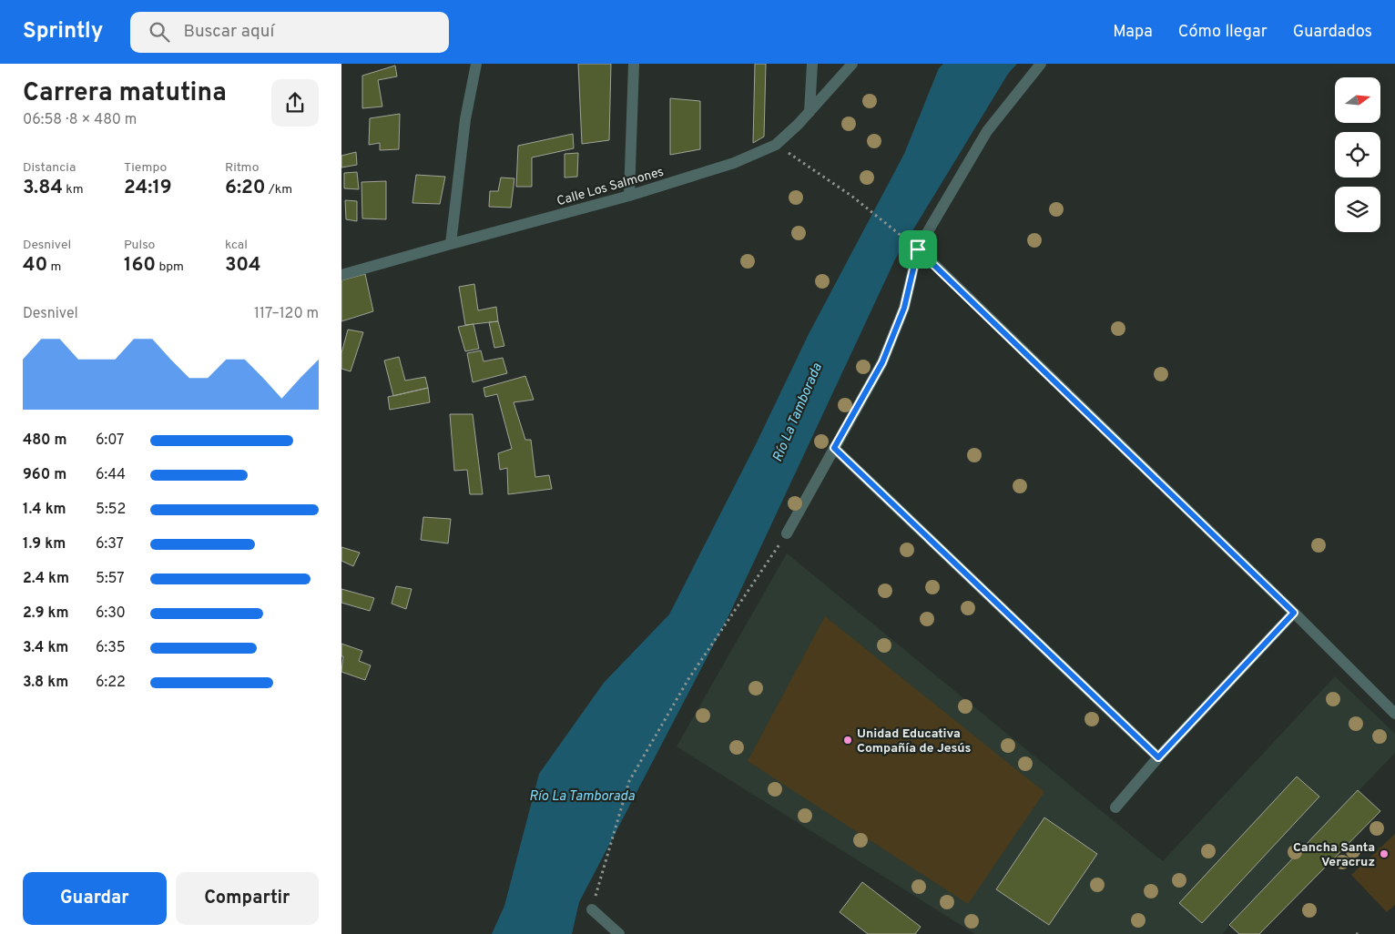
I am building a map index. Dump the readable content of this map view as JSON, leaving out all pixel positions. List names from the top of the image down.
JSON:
{
  "streets": {
    "street": ["Calle Los Salmones"]
  },
  "water": ["Río La Tamborada"],
  "places": ["Unidad Educativa Compañía de Jesús", "Cancha Santa Veracruz"],
  "north": "right",
  "page": {
    "header": "Sprintly",
    "search": "Buscar aquí",
    "nav": ["Mapa", "Cómo llegar", "Guardados"],
    "heading": ["Carrera matutina", "06:58 · 8 × 480 m"],
    "stats": [
      ["Distancia", "3.84 km"],
      ["Tiempo", "24:19"],
      ["Ritmo", "6:20 /km"],
      ["Desnivel", "40 m"],
      ["Pulso", "160 bpm"],
      ["kcal", "304"]
    ],
    "chart": ["Desnivel", "117–120 m"],
    "list": [
      {
        "name": "480 m",
        "note": "6:07"
      },
      {
        "name": "960 m",
        "note": "6:44"
      },
      {
        "name": "1.4 km",
        "note": "5:52"
      },
      {
        "name": "1.9 km",
        "note": "6:37"
      },
      {
        "name": "2.4 km",
        "note": "5:57"
      },
      {
        "name": "2.9 km",
        "note": "6:30"
      },
      {
        "name": "3.4 km",
        "note": "6:35"
      },
      {
        "name": "3.8 km",
        "note": "6:22"
      }
    ],
    "buttons": ["Guardar", "Compartir"]
  }
}
